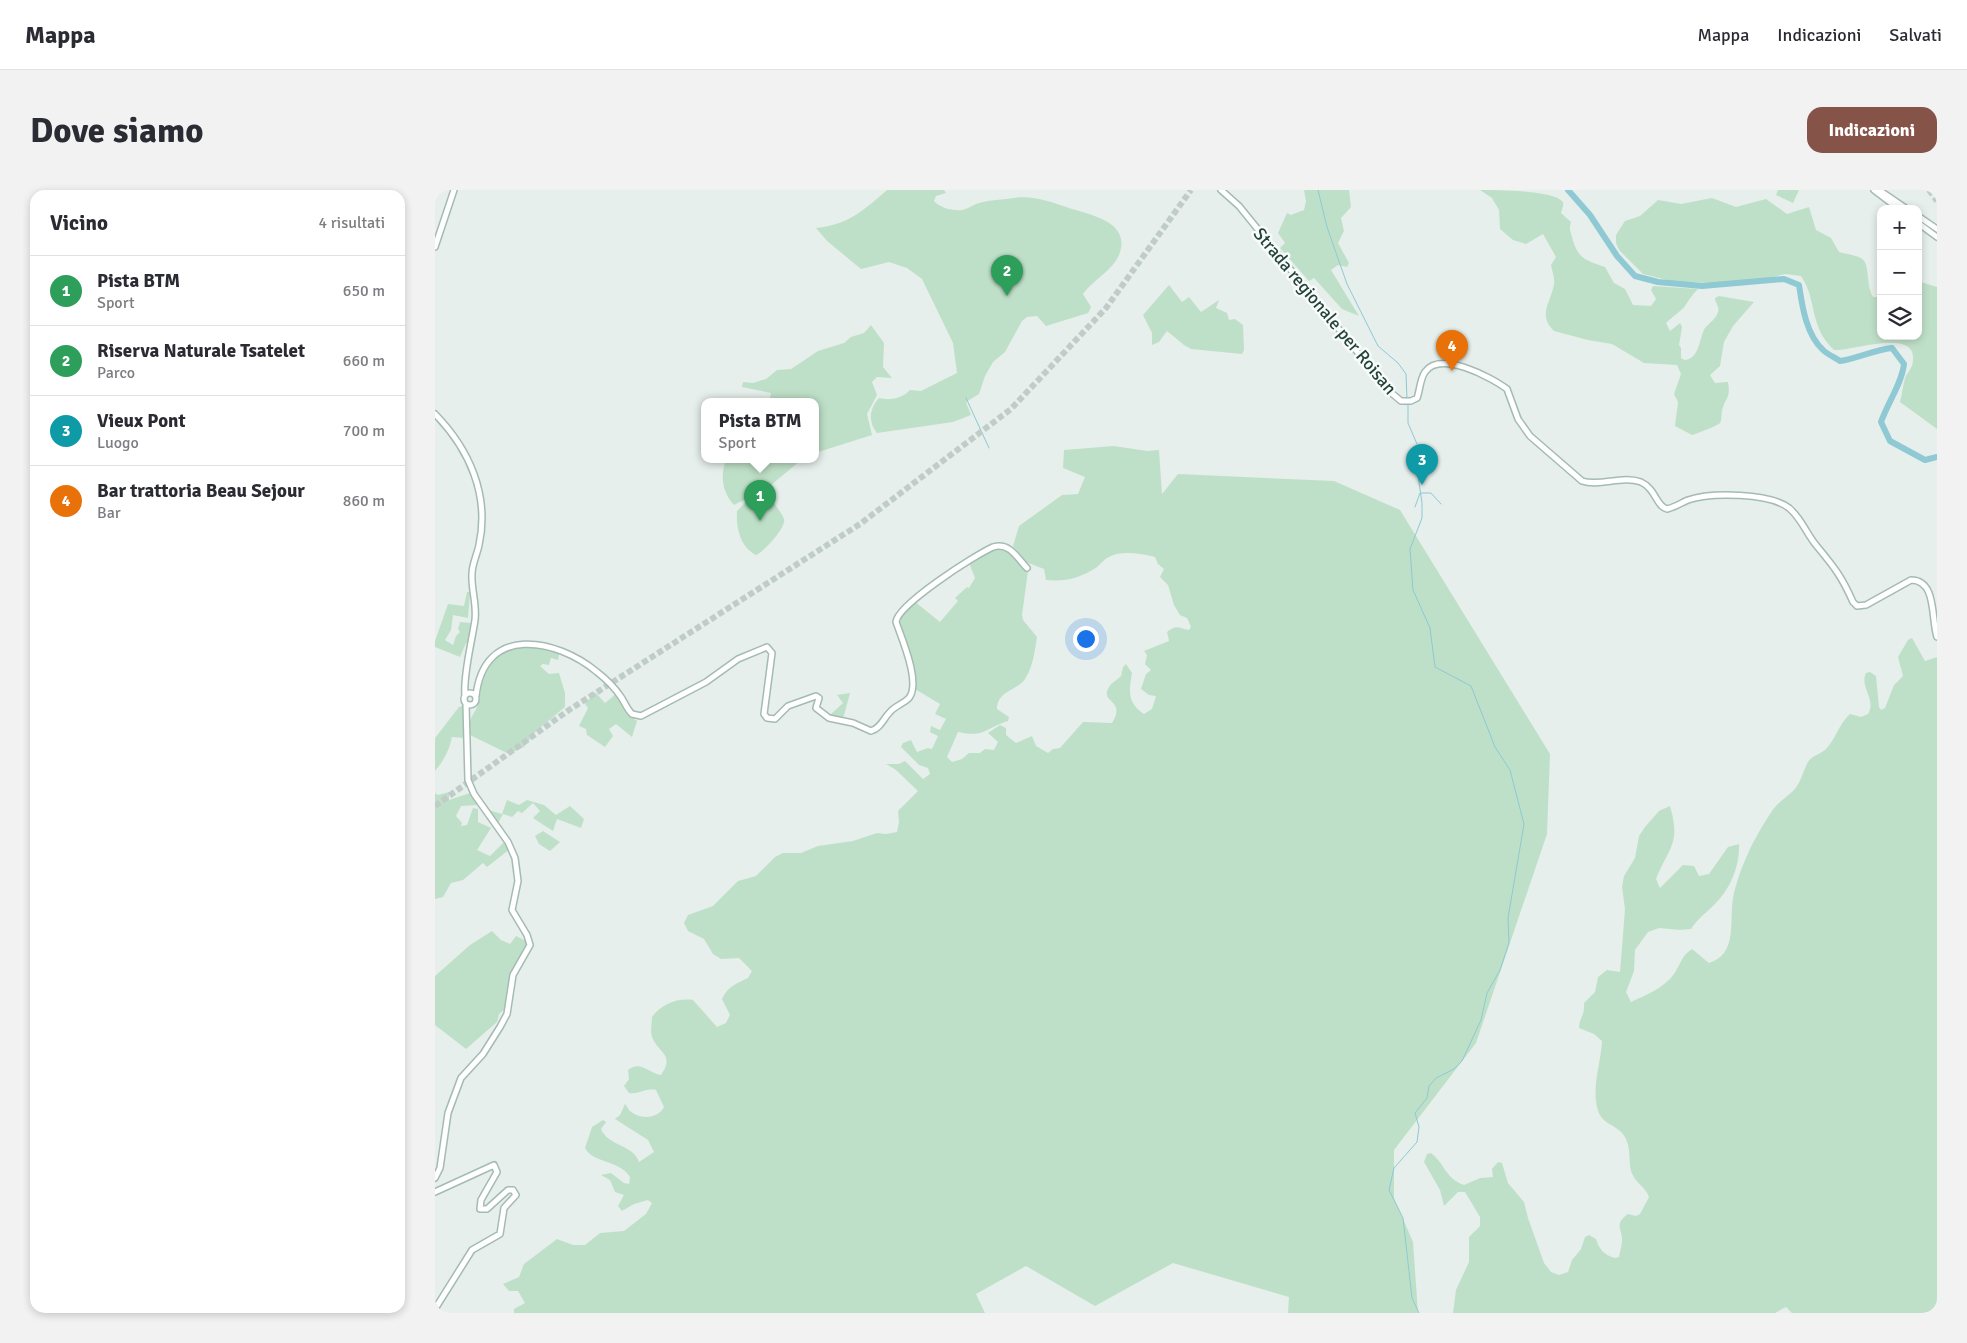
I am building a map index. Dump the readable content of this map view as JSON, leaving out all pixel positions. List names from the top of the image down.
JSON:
{
  "streets": {
    "street": ["Strada regionale per Roisan"]
  },
  "page": {
    "header": "Mappa",
    "nav": ["Mappa", "Indicazioni", "Salvati"],
    "buttons": "Indicazioni",
    "title": "Dove siamo",
    "heading": ["Vicino", "4 risultati"],
    "map_buttons": ["+", "−"],
    "list": [
      {
        "mark": "1",
        "name": "Pista BTM",
        "note": "Sport",
        "value": "650 m"
      },
      {
        "mark": "2",
        "name": "Riserva Naturale Tsatelet",
        "note": "Parco",
        "value": "660 m"
      },
      {
        "mark": "3",
        "name": "Vieux Pont",
        "note": "Luogo",
        "value": "700 m"
      },
      {
        "mark": "4",
        "name": "Bar trattoria Beau Sejour",
        "note": "Bar",
        "value": "860 m"
      }
    ],
    "pins": [
      "2",
      "4",
      "3",
      "1"
    ],
    "popup": ["Pista BTM", "Sport"]
  }
}
